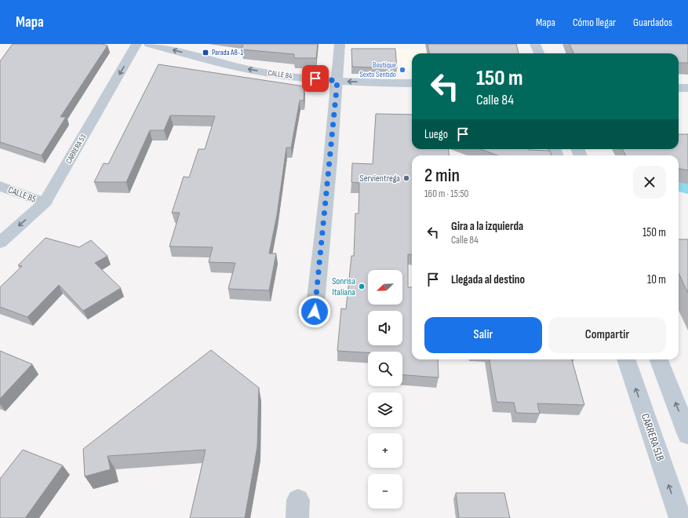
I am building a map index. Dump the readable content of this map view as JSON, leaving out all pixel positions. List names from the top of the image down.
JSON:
{
  "streets": {
    "main road": ["CALLE 84", "CARRERA 53", "CARRERA 51B"],
    "street": ["CALLE 85"]
  },
  "crossings": [
    ["CARRERA 53", "CALLE 85"]
  ],
  "one_way": ["CALLE 84", "CARRERA 53"],
  "places": {
    "transit": ["Parada A8-1"],
    "other": ["Boutique Sexto Sentido", "Servientrega", "Sonrisa Italiana"]
  },
  "north": "bottom left",
  "page": {
    "header": "Mapa",
    "nav": ["Mapa", "Cómo llegar", "Guardados"],
    "turn": ["150 m", "Calle 84"],
    "then": "Luego",
    "heading": ["2 min", "160 m · 15:50"],
    "list": [
      {
        "name": "Gira a la izquierda",
        "note": "Calle 84",
        "value": "150 m"
      },
      {
        "name": "Llegada al destino",
        "value": "10 m"
      }
    ],
    "map_buttons": ["+", "−"],
    "buttons": ["Salir", "Compartir"]
  }
}
